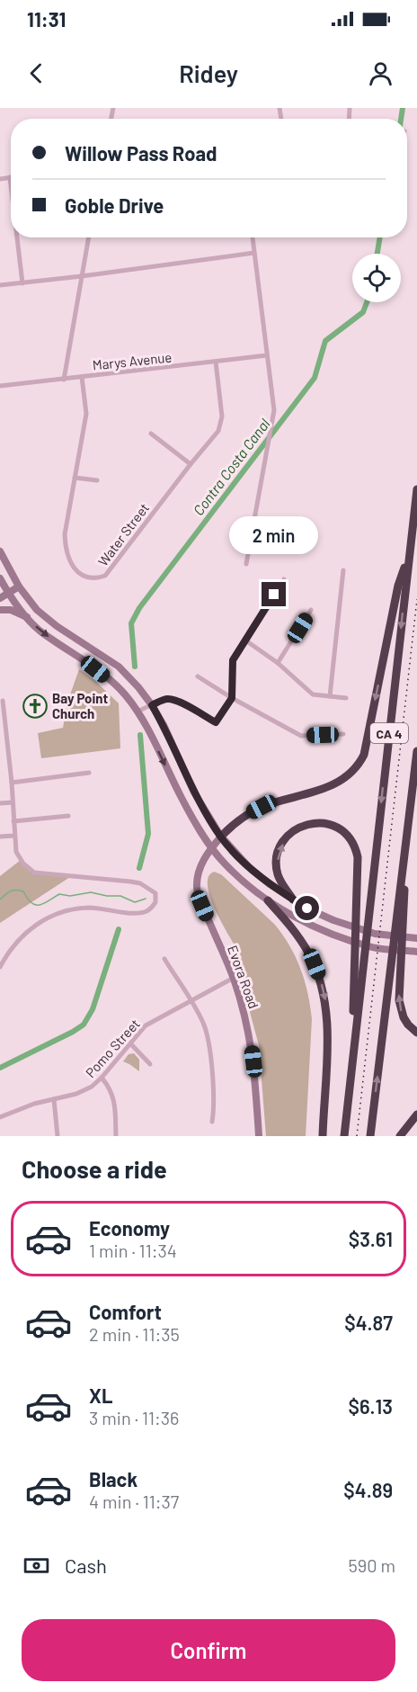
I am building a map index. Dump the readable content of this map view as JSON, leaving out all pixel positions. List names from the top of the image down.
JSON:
{
  "streets": {
    "highway": ["CA 4"],
    "main road": ["Evora Road"],
    "street": ["Marys Avenue", "Water Street", "Pomo Street"]
  },
  "crossings": [
    ["Marys Avenue", "Water Street"],
    ["Evora Road", "Pomo Street"]
  ],
  "water": ["Contra Costa Canal"],
  "places": {
    "church": ["Bay Point Church"]
  },
  "page": {
    "status": "11:31",
    "header": "Ridey",
    "banner": ["Willow Pass Road", "Goble Drive"],
    "bubble": "2 min",
    "heading": "Choose a ride",
    "list": [
      {
        "name": "Economy",
        "note": "1 min · 11:34",
        "value": "$3.61"
      },
      {
        "name": "Comfort",
        "note": "2 min · 11:35",
        "value": "$4.87"
      },
      {
        "name": "XL",
        "note": "3 min · 11:36",
        "value": "$6.13"
      },
      {
        "name": "Black",
        "note": "4 min · 11:37",
        "value": "$4.89"
      }
    ],
    "pay": ["Cash", "590 m"],
    "buttons": "Confirm"
  }
}
